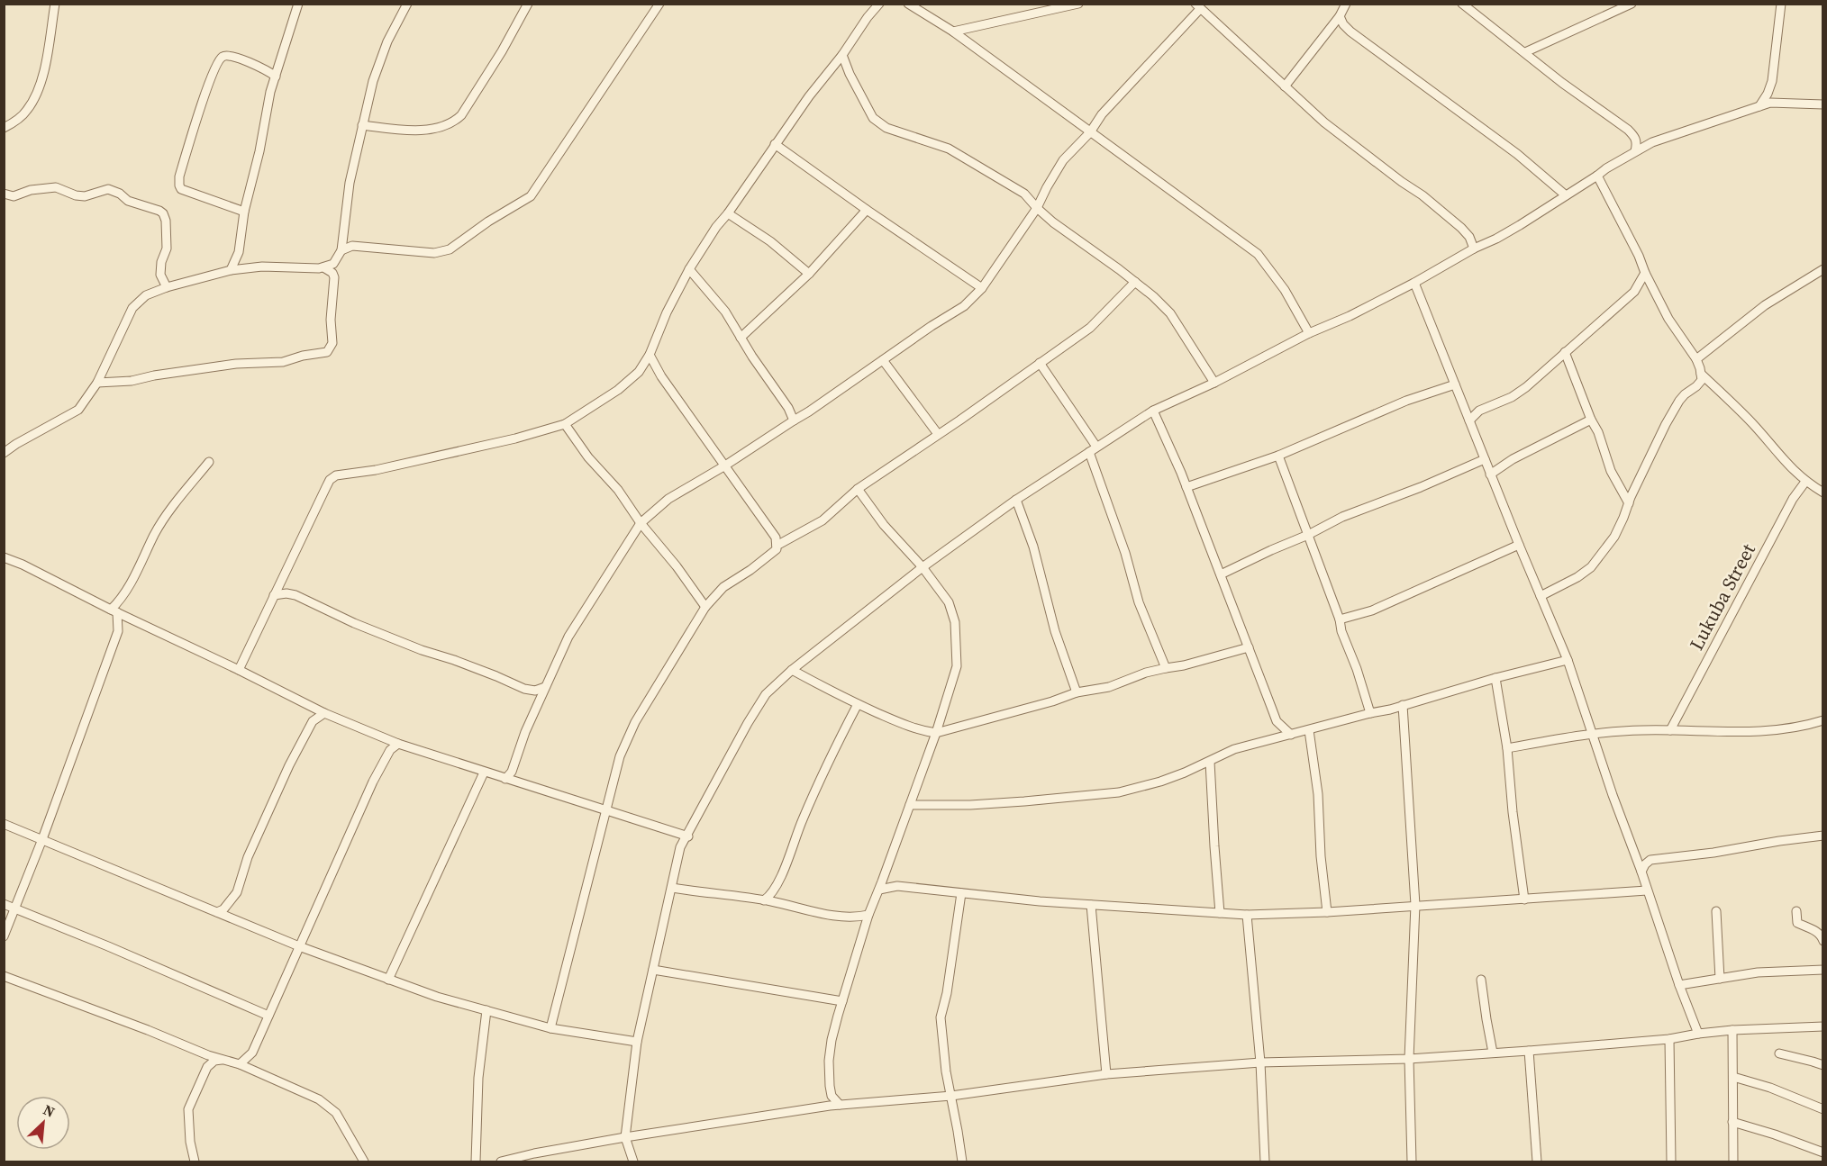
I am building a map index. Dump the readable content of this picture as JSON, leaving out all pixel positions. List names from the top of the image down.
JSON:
{
  "streets": {
    "street": ["Lukuba Street"]
  },
  "north": "top right"
}
